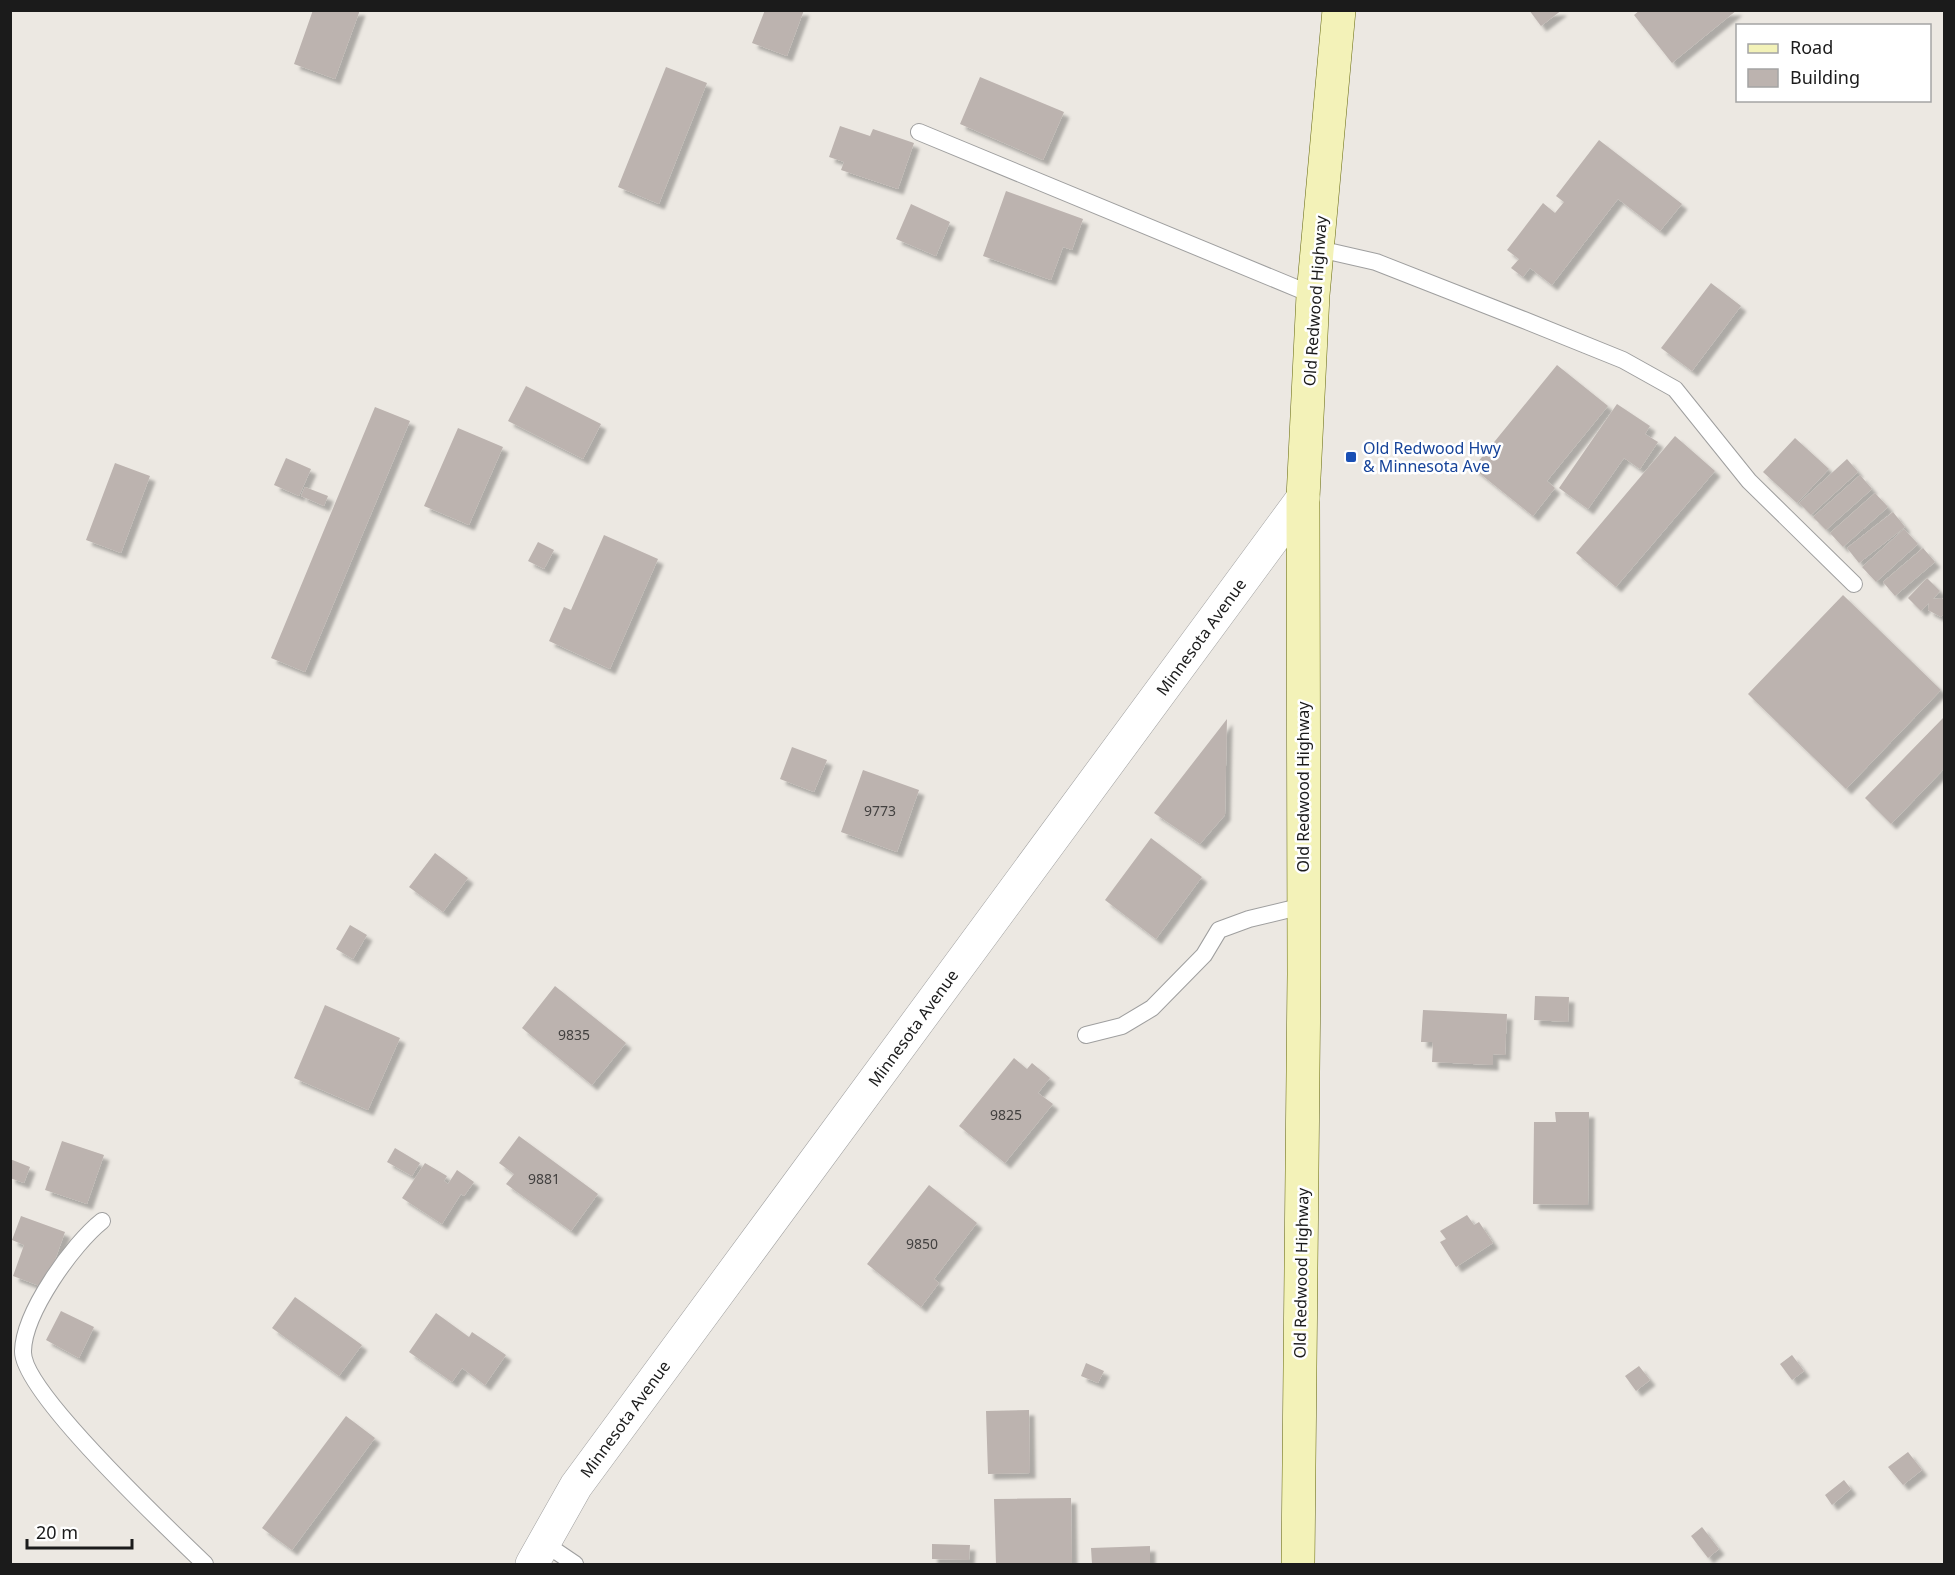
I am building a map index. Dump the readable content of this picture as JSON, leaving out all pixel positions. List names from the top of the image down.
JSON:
{
  "streets": {
    "main road": ["Old Redwood Highway"],
    "street": ["Minnesota Avenue"]
  },
  "crossings": [
    ["Old Redwood Highway", "Minnesota Avenue"]
  ],
  "places": {
    "transit": ["Old Redwood Hwy & Minnesota Ave"]
  },
  "house_numbers": [
    "9773",
    "9835",
    "9825",
    "9881",
    "9850"
  ],
  "legend": ["Road", "Building"],
  "scale_bar": "20 m"
}
